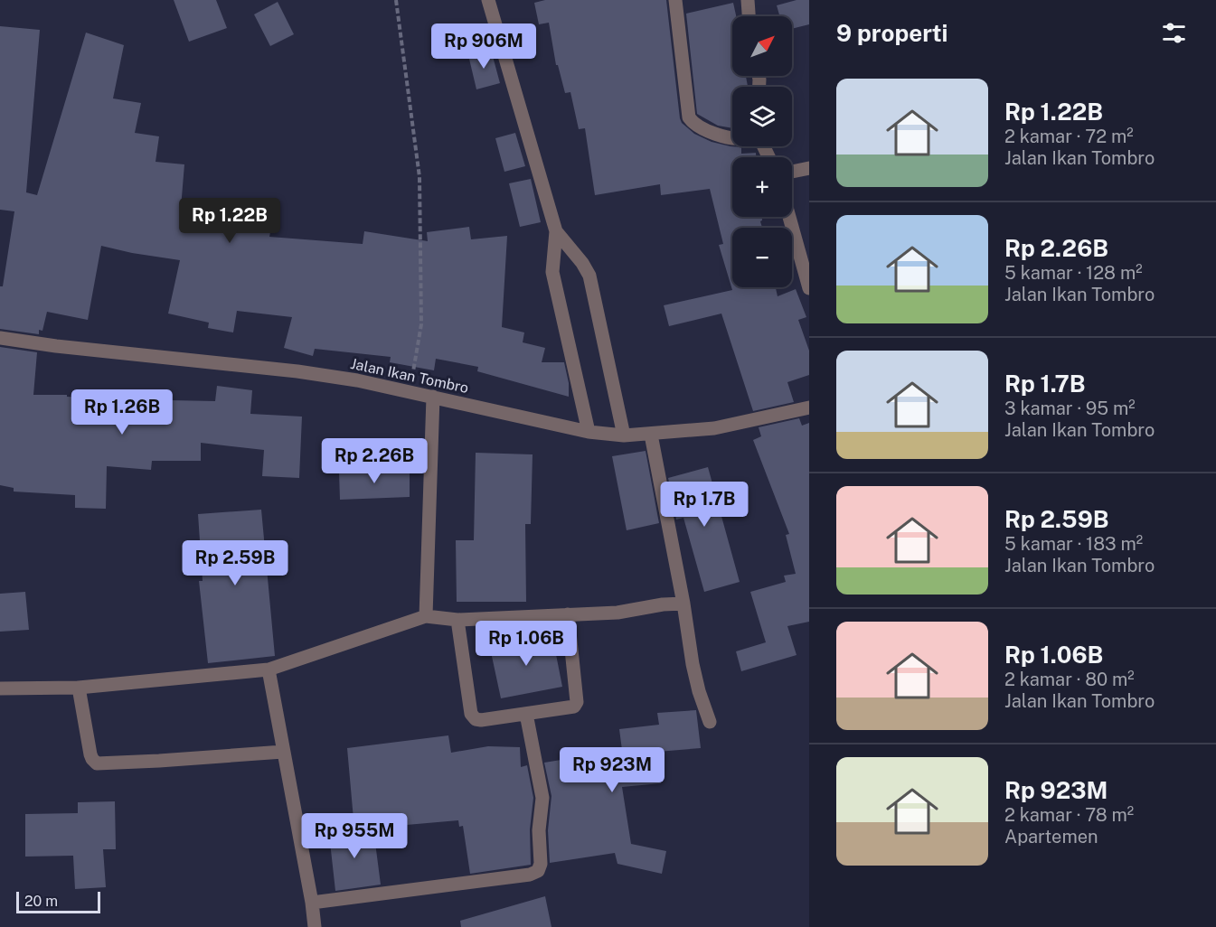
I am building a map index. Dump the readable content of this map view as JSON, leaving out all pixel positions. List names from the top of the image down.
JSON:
{
  "streets": {
    "street": ["Jalan Ikan Tombro"]
  },
  "scale_bar": "20 m",
  "north": "top right",
  "page": {
    "heading": "9 properti",
    "map_buttons": ["+", "−"],
    "price": [
      "Rp 906M",
      "Rp 1.22B",
      "Rp 1.26B",
      "Rp 2.26B",
      "Rp 1.7B",
      "Rp 2.59B",
      "Rp 1.06B",
      "Rp 923M",
      "Rp 955M"
    ],
    "list": [
      {
        "name": "Rp 1.22B",
        "note": "2 kamar · 72 m² · Jalan Ikan Tombro"
      },
      {
        "name": "Rp 2.26B",
        "note": "5 kamar · 128 m² · Jalan Ikan Tombro"
      },
      {
        "name": "Rp 1.7B",
        "note": "3 kamar · 95 m² · Jalan Ikan Tombro"
      },
      {
        "name": "Rp 2.59B",
        "note": "5 kamar · 183 m² · Jalan Ikan Tombro"
      },
      {
        "name": "Rp 1.06B",
        "note": "2 kamar · 80 m² · Jalan Ikan Tombro"
      },
      {
        "name": "Rp 923M",
        "note": "2 kamar · 78 m² · Apartemen"
      }
    ],
    "scale": "20 m"
  }
}
